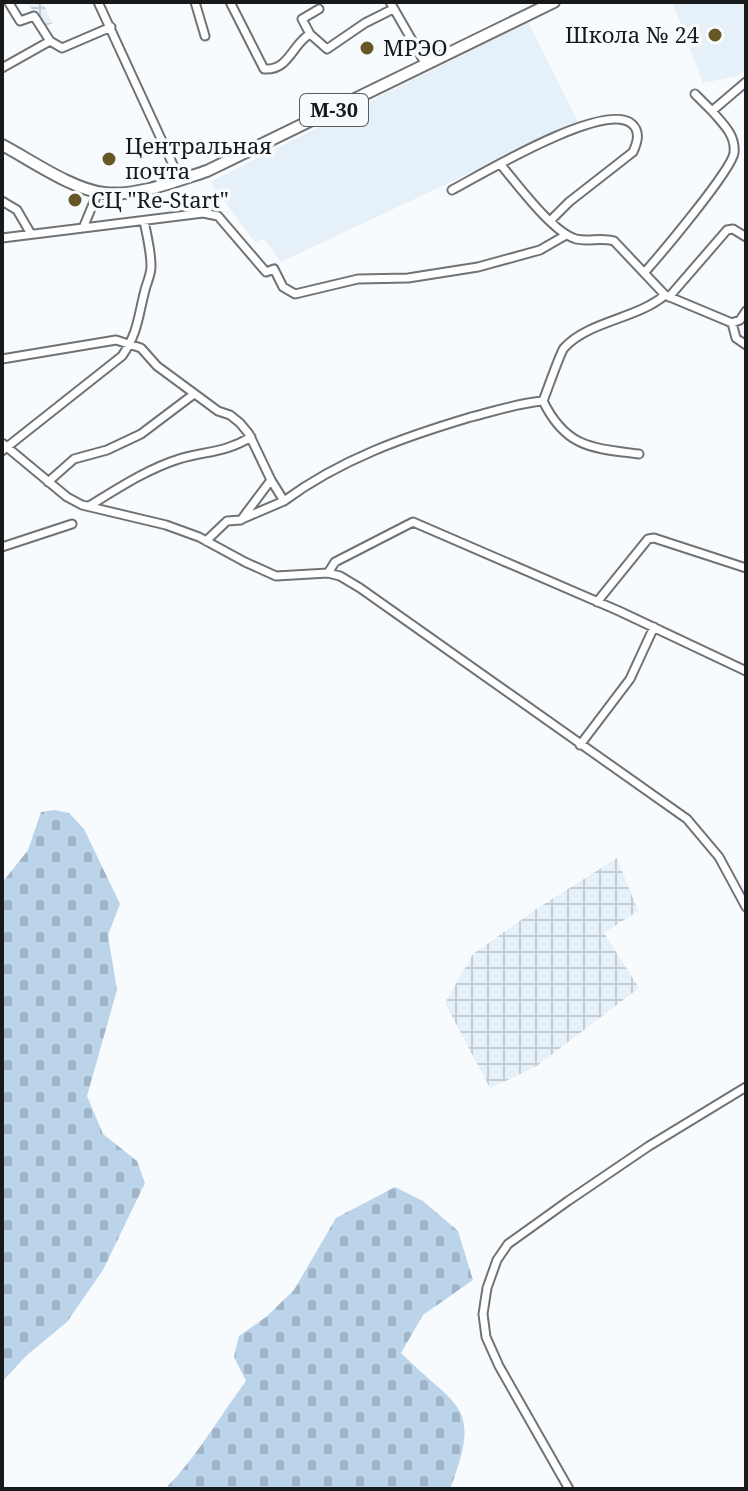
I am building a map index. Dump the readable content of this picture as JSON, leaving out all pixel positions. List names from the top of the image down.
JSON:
{
  "streets": {
    "highway": ["М-30"]
  },
  "places": [
    "Школа № 24",
    "МРЭО",
    "Центральная почта",
    "СЦ \"Re-Start\""
  ]
}
